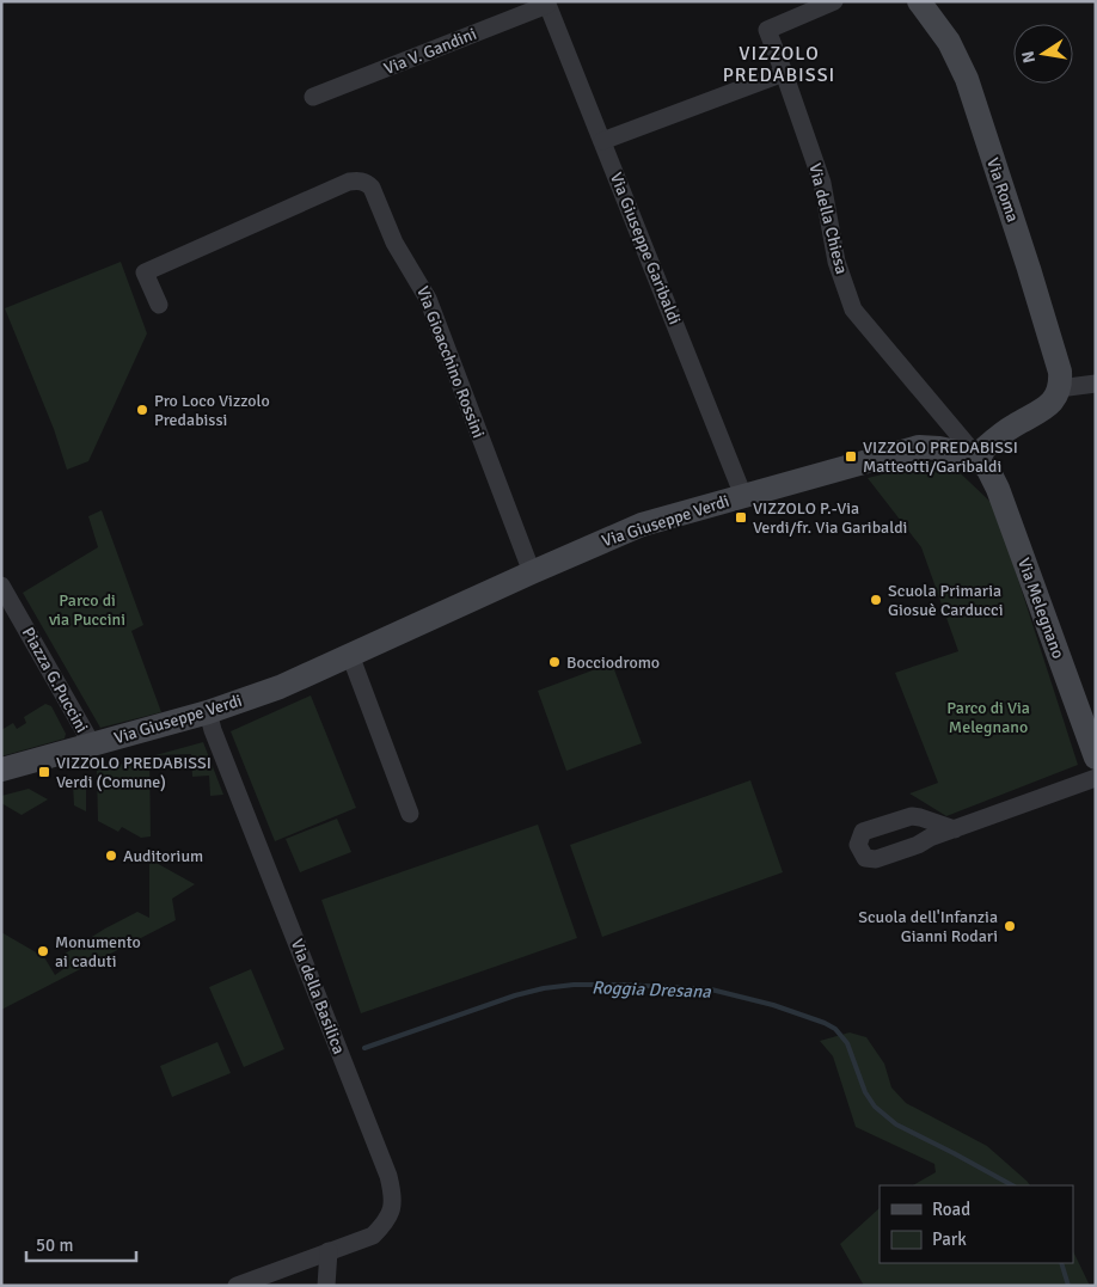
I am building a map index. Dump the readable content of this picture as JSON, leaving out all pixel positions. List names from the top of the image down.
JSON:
{
  "streets": {
    "street": [
      "Via V. Gandini",
      "Via Roma",
      "Via della Chiesa",
      "Via Giuseppe Garibaldi",
      "Via Gioacchino Rossini",
      "Via Giuseppe Verdi",
      "Via Melegnano",
      "Piazza G.Puccini",
      "Via della Basilica"
    ]
  },
  "crossings": [
    ["Via V. Gandini", "Via Giuseppe Garibaldi"],
    ["Via della Chiesa", "Via Giuseppe Verdi"],
    ["Via della Chiesa", "Via Melegnano"],
    ["Via Giuseppe Garibaldi", "Via Giuseppe Verdi"],
    ["Via Gioacchino Rossini", "Via Giuseppe Verdi"],
    ["Via Giuseppe Verdi", "Via Melegnano"],
    ["Via Giuseppe Verdi", "Piazza G.Puccini"],
    ["Via Giuseppe Verdi", "Via della Basilica"]
  ],
  "districts": ["VIZZOLO PREDABISSI"],
  "water": ["Roggia Dresana"],
  "parks": ["Parco di via Puccini", "Parco di Via Melegnano"],
  "places": {
    "other": [
      "Pro Loco Vizzolo Predabissi",
      "Scuola Primaria Giosuè Carducci",
      "Bocciodromo",
      "Auditorium",
      "Scuola dell'Infanzia Gianni Rodari",
      "Monumento ai caduti"
    ],
    "transit": ["VIZZOLO PREDABISSI Matteotti/Garibaldi", "VIZZOLO P.-Via Verdi/fr. Via Garibaldi", "VIZZOLO PREDABISSI Verdi (Comune)"]
  },
  "legend": ["Road", "Park"],
  "scale_bar": "50 m",
  "north": "left"
}
